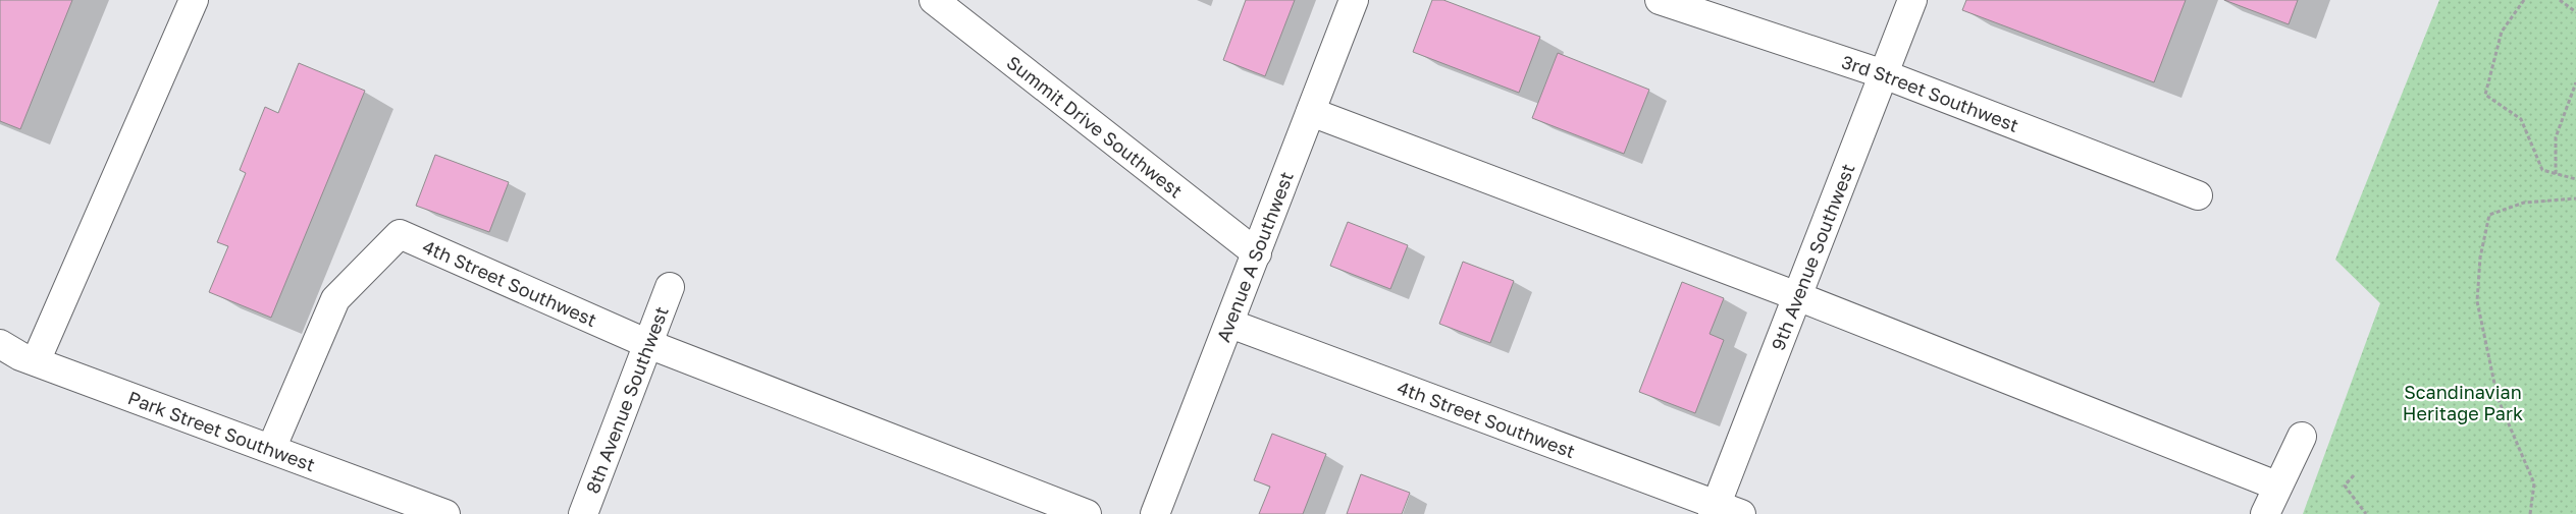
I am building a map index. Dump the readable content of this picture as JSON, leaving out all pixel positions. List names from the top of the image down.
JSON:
{
  "streets": {
    "street": [
      "3rd Street Southwest",
      "Summit Drive Southwest",
      "9th Avenue Southwest",
      "Avenue A Southwest",
      "4th Street Southwest",
      "8th Avenue Southwest",
      "Park Street Southwest"
    ]
  },
  "crossings": [
    ["3rd Street Southwest", "9th Avenue Southwest"],
    ["Summit Drive Southwest", "Avenue A Southwest"],
    ["9th Avenue Southwest", "4th Street Southwest"],
    ["Avenue A Southwest", "4th Street Southwest"],
    ["4th Street Southwest", "8th Avenue Southwest"],
    ["4th Street Southwest", "Park Street Southwest"]
  ],
  "parks": ["Scandinavian Heritage Park"]
}
